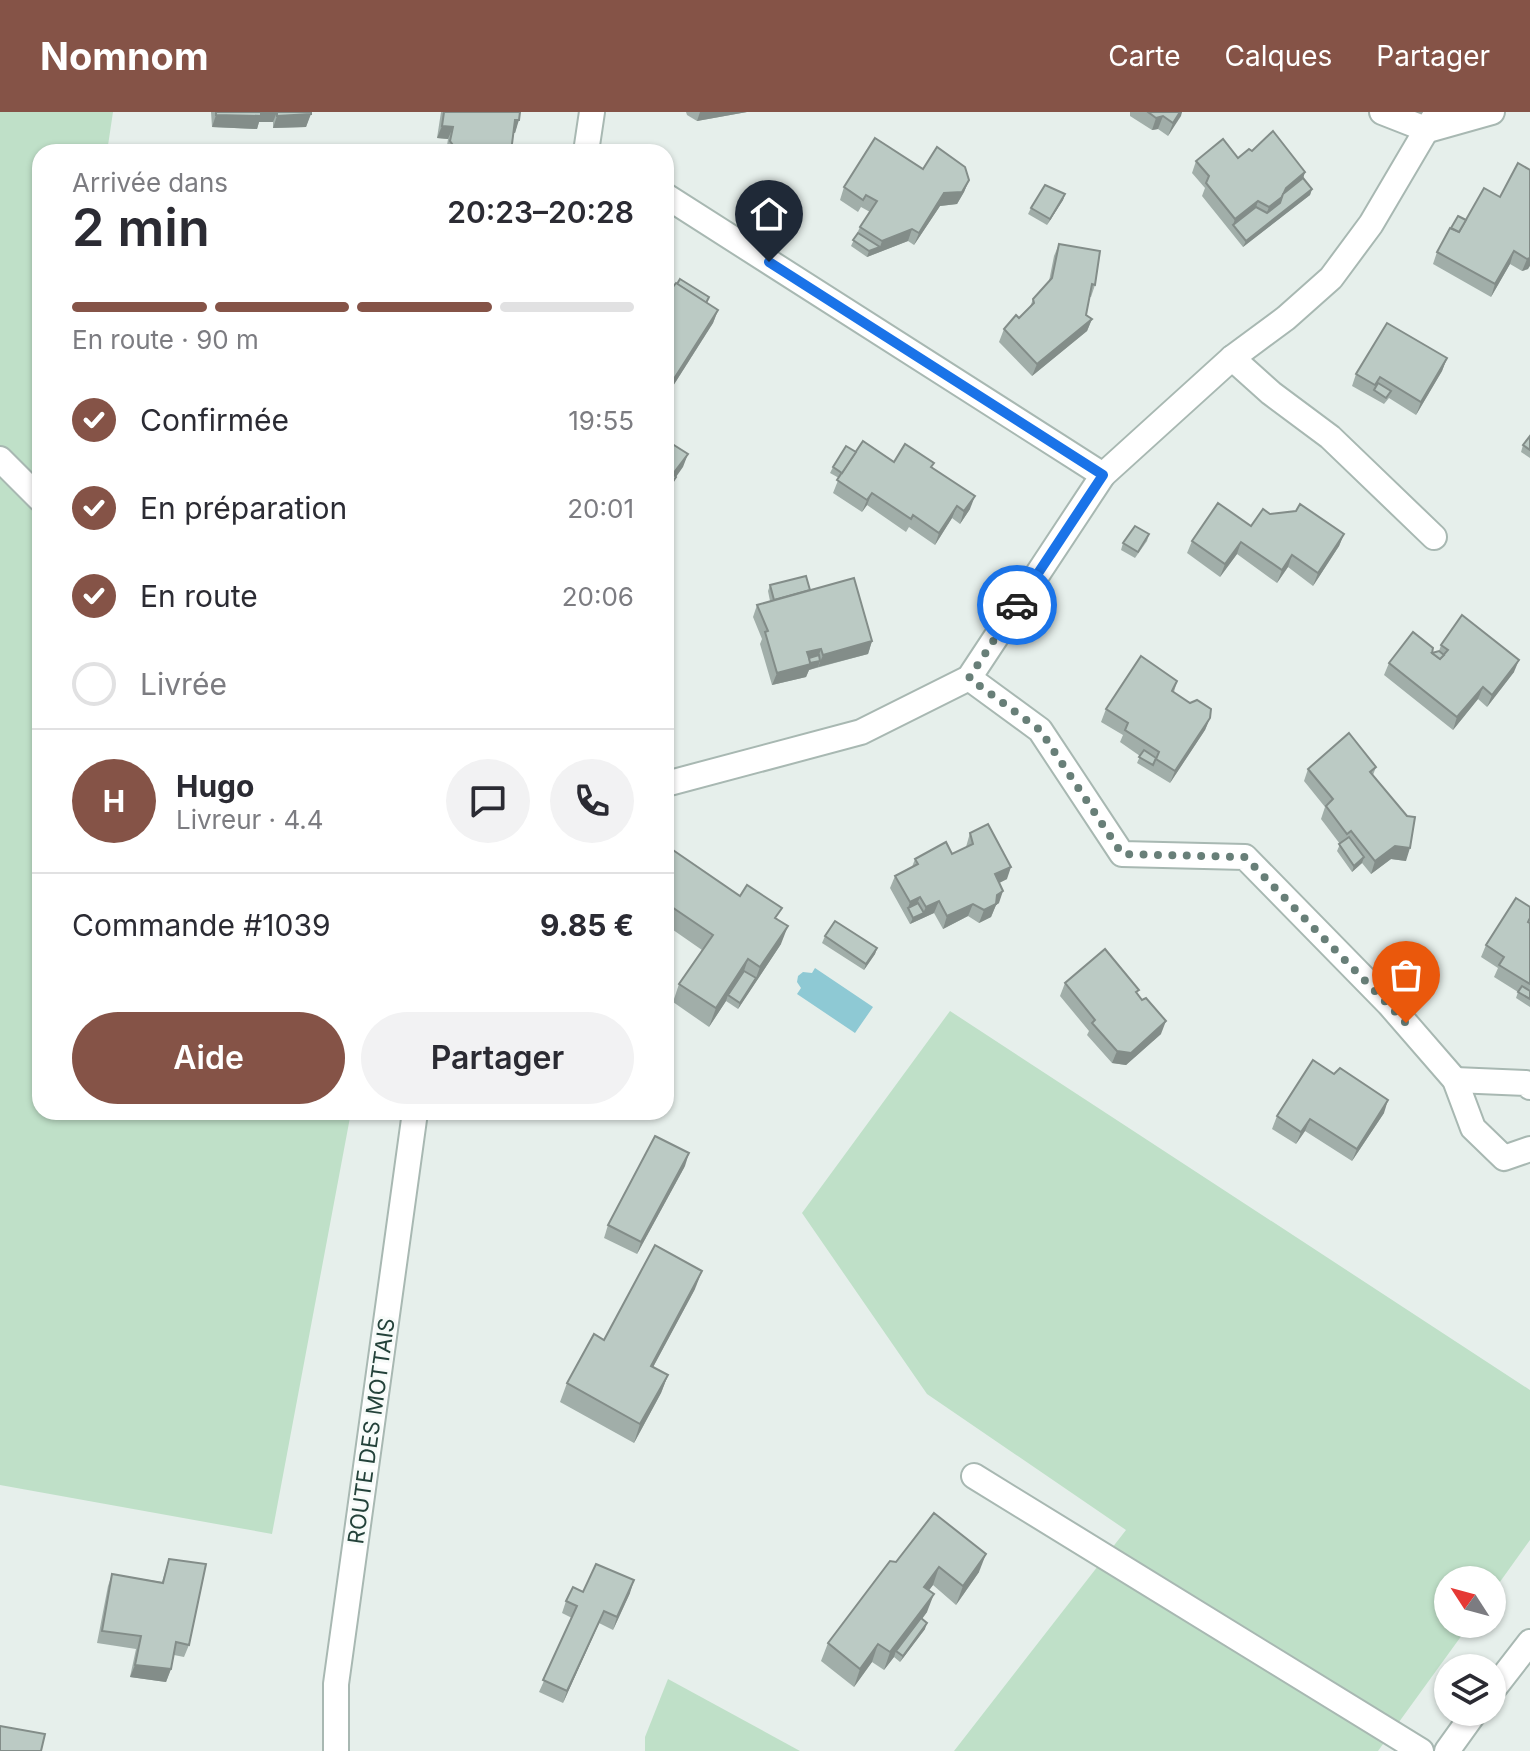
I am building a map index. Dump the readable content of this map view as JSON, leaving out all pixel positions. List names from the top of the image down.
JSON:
{
  "streets": {
    "street": ["ROUTE DES MOTTAIS"]
  },
  "north": "top left",
  "page": {
    "header": "Nomnom",
    "nav": ["Carte", "Calques", "Partager"],
    "heading": ["2 min", "Arrivée dans", "20:23–20:28"],
    "panel": [
      "Hugo",
      "Livreur · 4.4",
      "Commande #1039",
      "9.85 €"
    ],
    "bar": "En route · 90 m",
    "list": [
      ["Confirmée", "19:55"],
      ["En préparation", "20:01"],
      ["En route", "20:06"],
      "Livrée"
    ],
    "round": "H",
    "buttons": ["Aide", "Partager"]
  }
}
